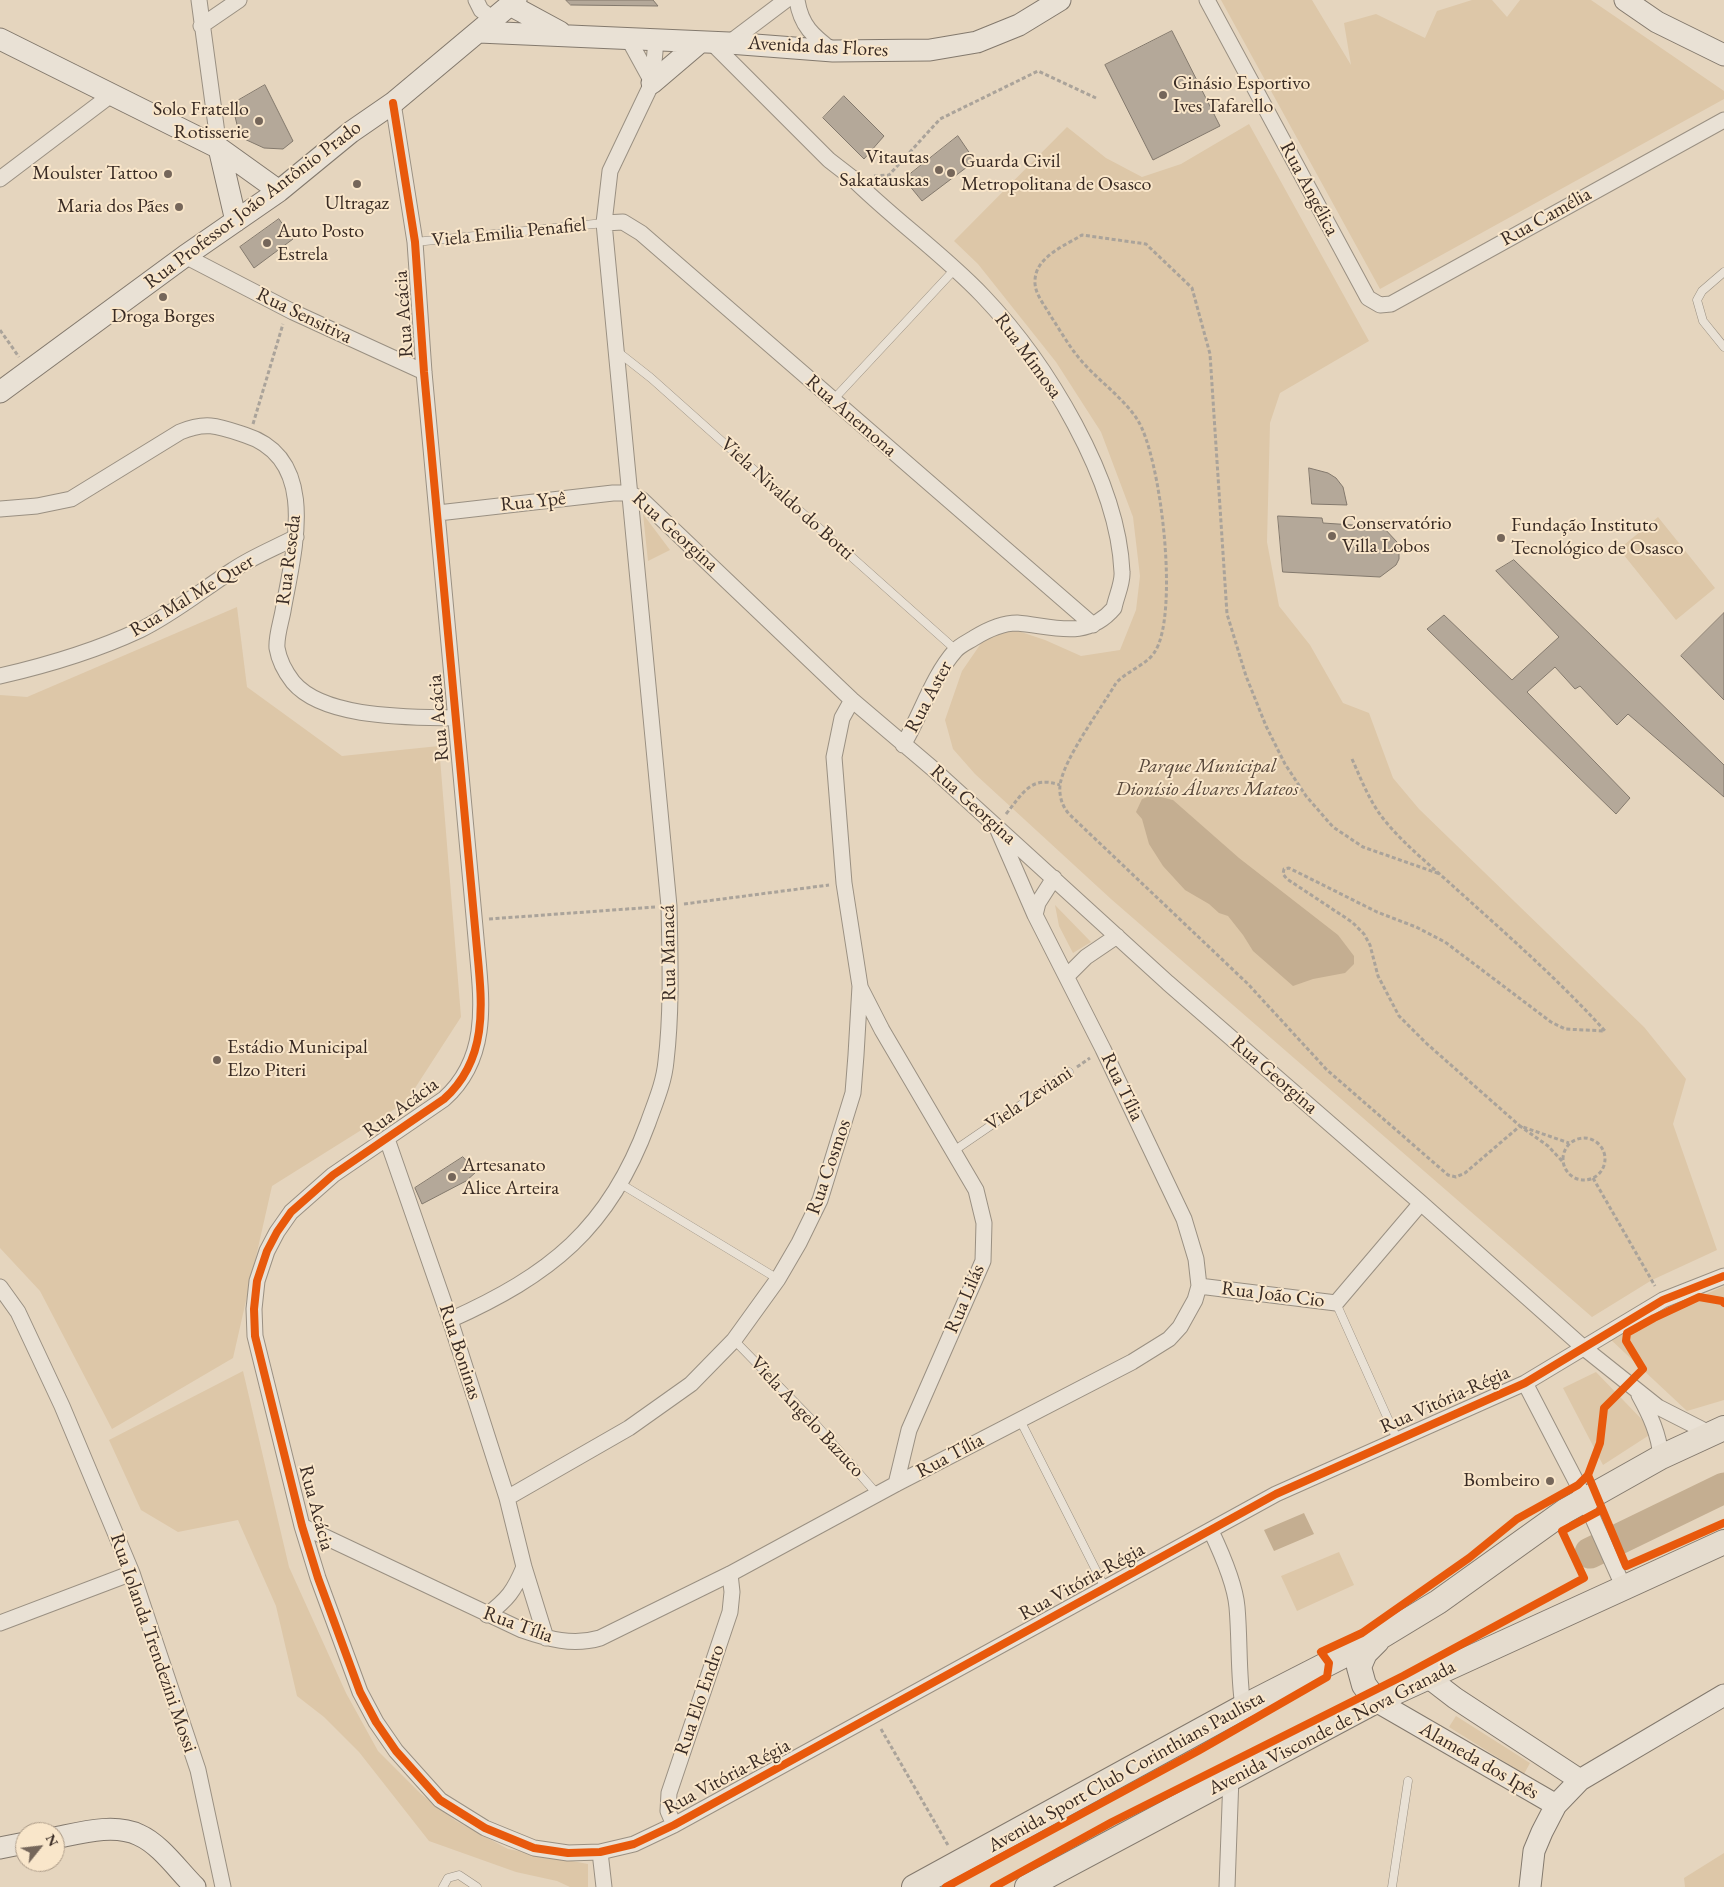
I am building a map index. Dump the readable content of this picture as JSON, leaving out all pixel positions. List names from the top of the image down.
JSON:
{
  "streets": {
    "main road": [
      "Avenida das Flores",
      "Rua Professor João Antônio Prado",
      "Avenida Visconde de Nova Granada",
      "Alameda dos Ipês",
      "Avenida Sport Club Corinthians Paulista"
    ],
    "street": [
      "Rua Angélica",
      "Rua Camélia",
      "Rua Acácia",
      "Rua Sensitiva",
      "Rua Mimosa",
      "Rua Anemona",
      "Rua Ypê",
      "Rua Georgina",
      "Rua Reseda",
      "Rua Mal Me Quer",
      "Rua Aster",
      "Rua Manacá",
      "Rua Tília",
      "Rua Cosmos",
      "Rua João Cio",
      "Rua Lilás",
      "Rua Boninas",
      "Rua Vitória-Régia",
      "Rua Iolanda Trendezini Mossi",
      "Rua Elo Endro"
    ],
    "lane": [
      "Viela Emilia Penafiel",
      "Viela Nivaldo do Botti",
      "Viela Zeviani",
      "Viela Angelo Bazuco"
    ]
  },
  "crossings": [
    ["Avenida das Flores", "Rua Professor João Antônio Prado"],
    ["Avenida das Flores", "Rua Mimosa"],
    ["Avenida das Flores", "Rua Georgina"],
    ["Rua Angélica", "Rua Camélia"],
    ["Rua Professor João Antônio Prado", "Rua Acácia"],
    ["Rua Professor João Antônio Prado", "Rua Sensitiva"],
    ["Viela Emilia Penafiel", "Rua Acácia"],
    ["Viela Emilia Penafiel", "Rua Anemona"],
    ["Viela Emilia Penafiel", "Rua Georgina"],
    ["Rua Acácia", "Rua Sensitiva"],
    ["Rua Acácia", "Rua Ypê"],
    ["Rua Acácia", "Rua Reseda"],
    ["Rua Acácia", "Rua Tília"],
    ["Rua Acácia", "Rua Boninas"],
    ["Rua Acácia", "Rua Vitória-Régia"],
    ["Rua Mimosa", "Rua Anemona"],
    ["Rua Mimosa", "Viela Nivaldo do Botti"],
    ["Rua Mimosa", "Rua Aster"],
    ["Rua Anemona", "Rua Georgina"],
    ["Viela Nivaldo do Botti", "Rua Georgina"],
    ["Viela Nivaldo do Botti", "Rua Aster"],
    ["Rua Ypê", "Rua Georgina"],
    ["Rua Ypê", "Rua Manacá"],
    ["Rua Georgina", "Rua Aster"],
    ["Rua Georgina", "Rua Manacá"],
    ["Rua Georgina", "Rua Tília"],
    ["Rua Georgina", "Rua Cosmos"],
    ["Rua Georgina", "Rua João Cio"],
    ["Rua Georgina", "Rua Vitória-Régia"],
    ["Rua Georgina", "Avenida Sport Club Corinthians Paulista"],
    ["Rua Reseda", "Rua Mal Me Quer"],
    ["Rua Manacá", "Rua Boninas"],
    ["Rua Tília", "Viela Zeviani"],
    ["Rua Tília", "Rua João Cio"],
    ["Rua Tília", "Rua Lilás"],
    ["Rua Tília", "Rua Boninas"],
    ["Rua Tília", "Viela Angelo Bazuco"],
    ["Rua Tília", "Rua Elo Endro"],
    ["Viela Zeviani", "Rua Lilás"],
    ["Rua Cosmos", "Rua Lilás"],
    ["Rua Cosmos", "Rua Boninas"],
    ["Rua Cosmos", "Viela Angelo Bazuco"],
    ["Rua Vitória-Régia", "Rua Elo Endro"],
    ["Avenida Visconde de Nova Granada", "Alameda dos Ipês"]
  ],
  "parks": ["Parque Municipal Dionísio Álvares Mateos"],
  "places": [
    "Ginásio Esportivo Ives Tafarello",
    "Solo Fratello Rotisserie",
    "Vitautas Sakatauskas",
    "Guarda Civil Metropolitana de Osasco",
    "Moulster Tattoo",
    "Ultragaz",
    "Maria dos Pães",
    "Auto Posto Estrela",
    "Droga Borges",
    "Conservatório Villa Lobos",
    "Fundação Instituto Tecnológico de Osasco",
    "Estádio Municipal Elzo Piteri",
    "Artesanato Alice Arteira",
    "Bombeiro"
  ],
  "north": "top right"
}
